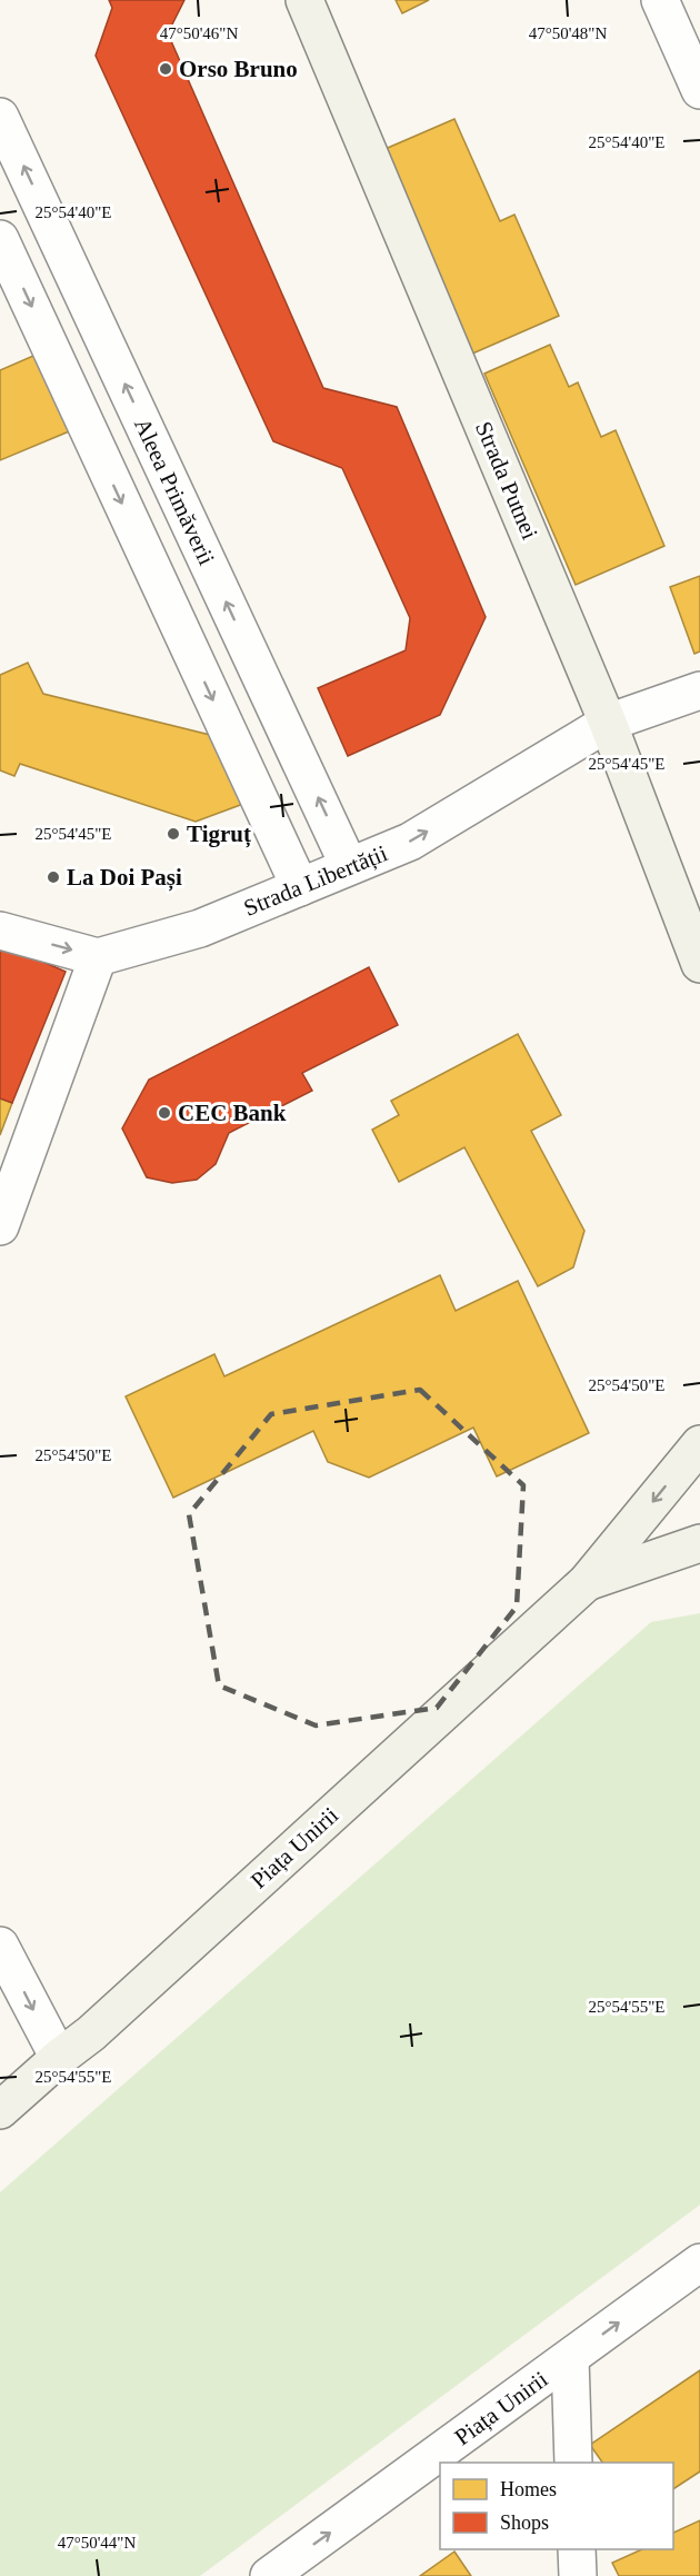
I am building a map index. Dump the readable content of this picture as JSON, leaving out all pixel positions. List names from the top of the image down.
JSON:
{
  "streets": {
    "main road": ["Strada Putnei", "Piața Unirii"],
    "street": ["Aleea Primăverii", "Strada Libertății"]
  },
  "crossings": [
    ["Strada Putnei", "Strada Libertății"],
    ["Aleea Primăverii", "Strada Libertății"]
  ],
  "one_way": ["Strada Libertății"],
  "places": [
    "Orso Bruno",
    "Tigruț",
    "La Doi Pași",
    "CEC Bank"
  ],
  "legend": ["Homes", "Shops"],
  "coordinates": [
    "47°50'46\"N",
    "47°50'48\"N",
    "25°54'40\"E",
    "25°54'45\"E",
    "25°54'50\"E",
    "25°54'55\"E",
    "47°50'44\"N"
  ]
}
